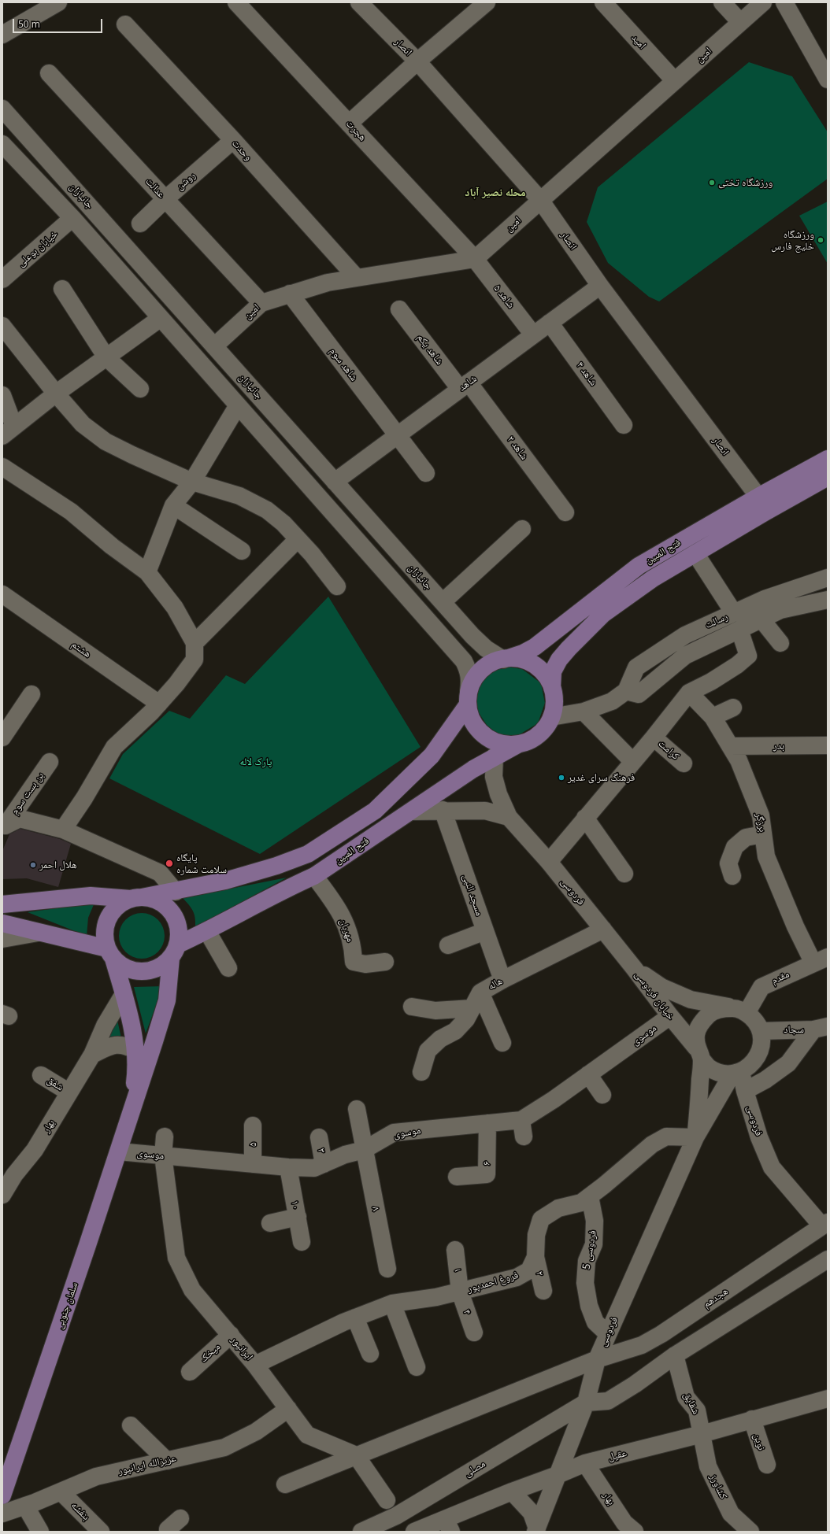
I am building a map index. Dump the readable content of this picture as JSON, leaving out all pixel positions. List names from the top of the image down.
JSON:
{
  "streets": {
    "main road": ["فتح المبین", "سلمان جنوبی"],
    "street": [
      "امید",
      "انصار",
      "امین",
      "هجرت",
      "وحدت",
      "روشن",
      "عدالت",
      "جانبازان",
      "خیابان بوعلی",
      "شاهد ۵",
      "شاهد یکم",
      "شاهد سوم",
      "شاهد ۴",
      "شاهد",
      "شاهد ۲",
      "رسالت",
      "هشتم",
      "بدر",
      "کرامت",
      "بن بست سوم",
      "برزگر",
      "فردوسی",
      "مسجد النبی",
      "مهربان",
      "مقدم",
      "هاله",
      "خیابان فردوسی",
      "سجاد",
      "موسوی",
      "شفق",
      "بهار",
      "۵",
      "۳",
      "۶",
      "۱۰",
      "۸",
      "5 فردوسی",
      "۱",
      "۲",
      "فروغ احمدپور",
      "هجدهم",
      "۴",
      "ایرانپور",
      "میخک",
      "شقایق",
      "نوین",
      "عقیل",
      "عزیزالله ایرانپور",
      "مصلی",
      "کشاورز",
      "بنفشه"
    ]
  },
  "crossings": [
    ["امید", "امین"],
    ["انصار", "امین"],
    ["انصار", "شاهد"],
    ["انصار", "فتح المبین"],
    ["امین", "هجرت"],
    ["امین", "وحدت"],
    ["امین", "عدالت"],
    ["امین", "جانبازان"],
    ["امین", "شاهد ۵"],
    ["امین", "شاهد سوم"],
    ["هجرت", "شاهد ۵"],
    ["وحدت", "روشن"],
    ["روشن", "عدالت"],
    ["جانبازان", "خیابان بوعلی"],
    ["جانبازان", "شاهد"],
    ["جانبازان", "فتح المبین"],
    ["شاهد ۵", "شاهد"],
    ["شاهد یکم", "شاهد"],
    ["شاهد یکم", "شاهد ۲"],
    ["شاهد سوم", "شاهد"],
    ["شاهد ۴", "شاهد"],
    ["شاهد", "شاهد ۲"],
    ["فتح المبین", "فردوسی"],
    ["فتح المبین", "مهربان"],
    ["بدر", "برزگر"],
    ["برزگر", "مقدم"],
    ["فردوسی", "مقدم"],
    ["فردوسی", "هاله"],
    ["فردوسی", "خیابان فردوسی"],
    ["فردوسی", "سجاد"],
    ["فردوسی", "5 فردوسی"],
    ["فردوسی", "فروغ احمدپور"],
    ["فردوسی", "هجدهم"],
    ["فردوسی", "عقیل"],
    ["فردوسی", "مصلی"],
    ["مسجد النبی", "هاله"],
    ["مقدم", "خیابان فردوسی"],
    ["مقدم", "سجاد"],
    ["خیابان فردوسی", "سجاد"],
    ["خیابان فردوسی", "موسوی"],
    ["موسوی", "۵"],
    ["موسوی", "۳"],
    ["موسوی", "۶"],
    ["موسوی", "۱۰"],
    ["موسوی", "۸"],
    ["موسوی", "سلمان جنوبی"],
    ["موسوی", "ایرانپور"],
    ["شفق", "بهار"],
    ["بهار", "عقیل"],
    ["5 فردوسی", "فروغ احمدپور"],
    ["۱", "فروغ احمدپور"],
    ["۱", "۴"],
    ["۲", "فروغ احمدپور"],
    ["فروغ احمدپور", "۴"],
    ["فروغ احمدپور", "ایرانپور"],
    ["هجدهم", "ایرانپور"],
    ["ایرانپور", "میخک"],
    ["ایرانپور", "عزیزالله ایرانپور"],
    ["شقایق", "عقیل"],
    ["شقایق", "کشاورز"],
    ["نوین", "عقیل"],
    ["عقیل", "کشاورز"],
    ["عزیزالله ایرانپور", "بنفشه"]
  ],
  "districts": ["محله نصیر آباد"],
  "parks": ["پارک لاله"],
  "places": [
    "ورزشگاه تختی",
    "ورزشگاه خلیج فارس",
    "فرهنگ سرای غدیر",
    "پایگاه سلامت شماره",
    "هلال احمر"
  ],
  "scale_bar": "50 m"
}
